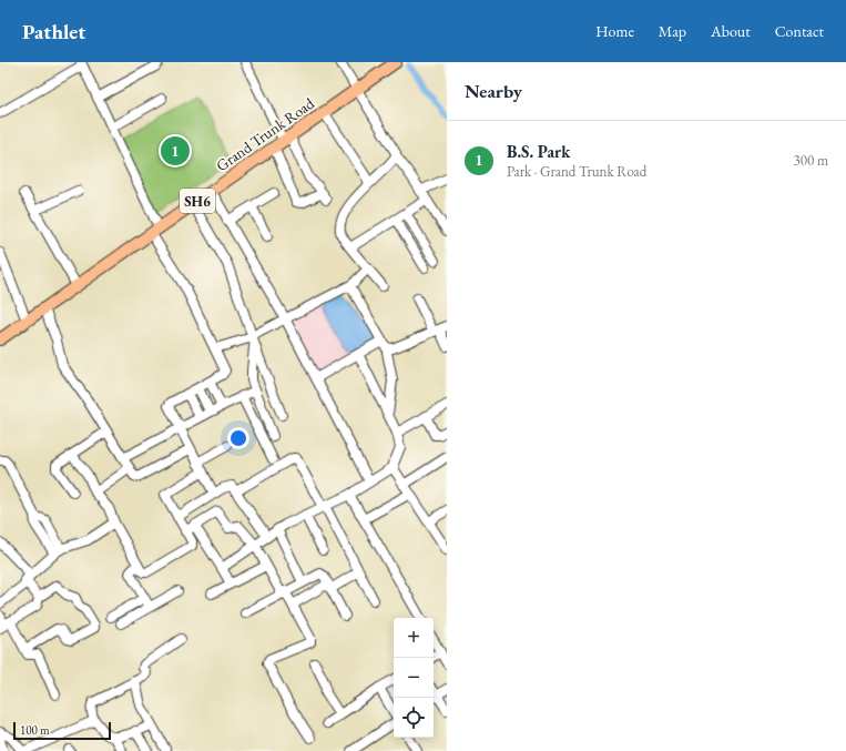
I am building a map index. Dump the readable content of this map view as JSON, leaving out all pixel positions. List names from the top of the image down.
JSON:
{
  "streets": {
    "main road": ["Grand Trunk Road", "SH6"]
  },
  "scale_bar": "100 m",
  "page": {
    "header": "Pathlet",
    "nav": [
      "Home",
      "Map",
      "About",
      "Contact"
    ],
    "heading": "Nearby",
    "list": [
      {
        "mark": "1",
        "name": "B.S. Park",
        "note": "Park · Grand Trunk Road",
        "value": "300 m"
      }
    ],
    "pins": "1",
    "map_buttons": ["+", "−"],
    "scale": "100 m"
  }
}
